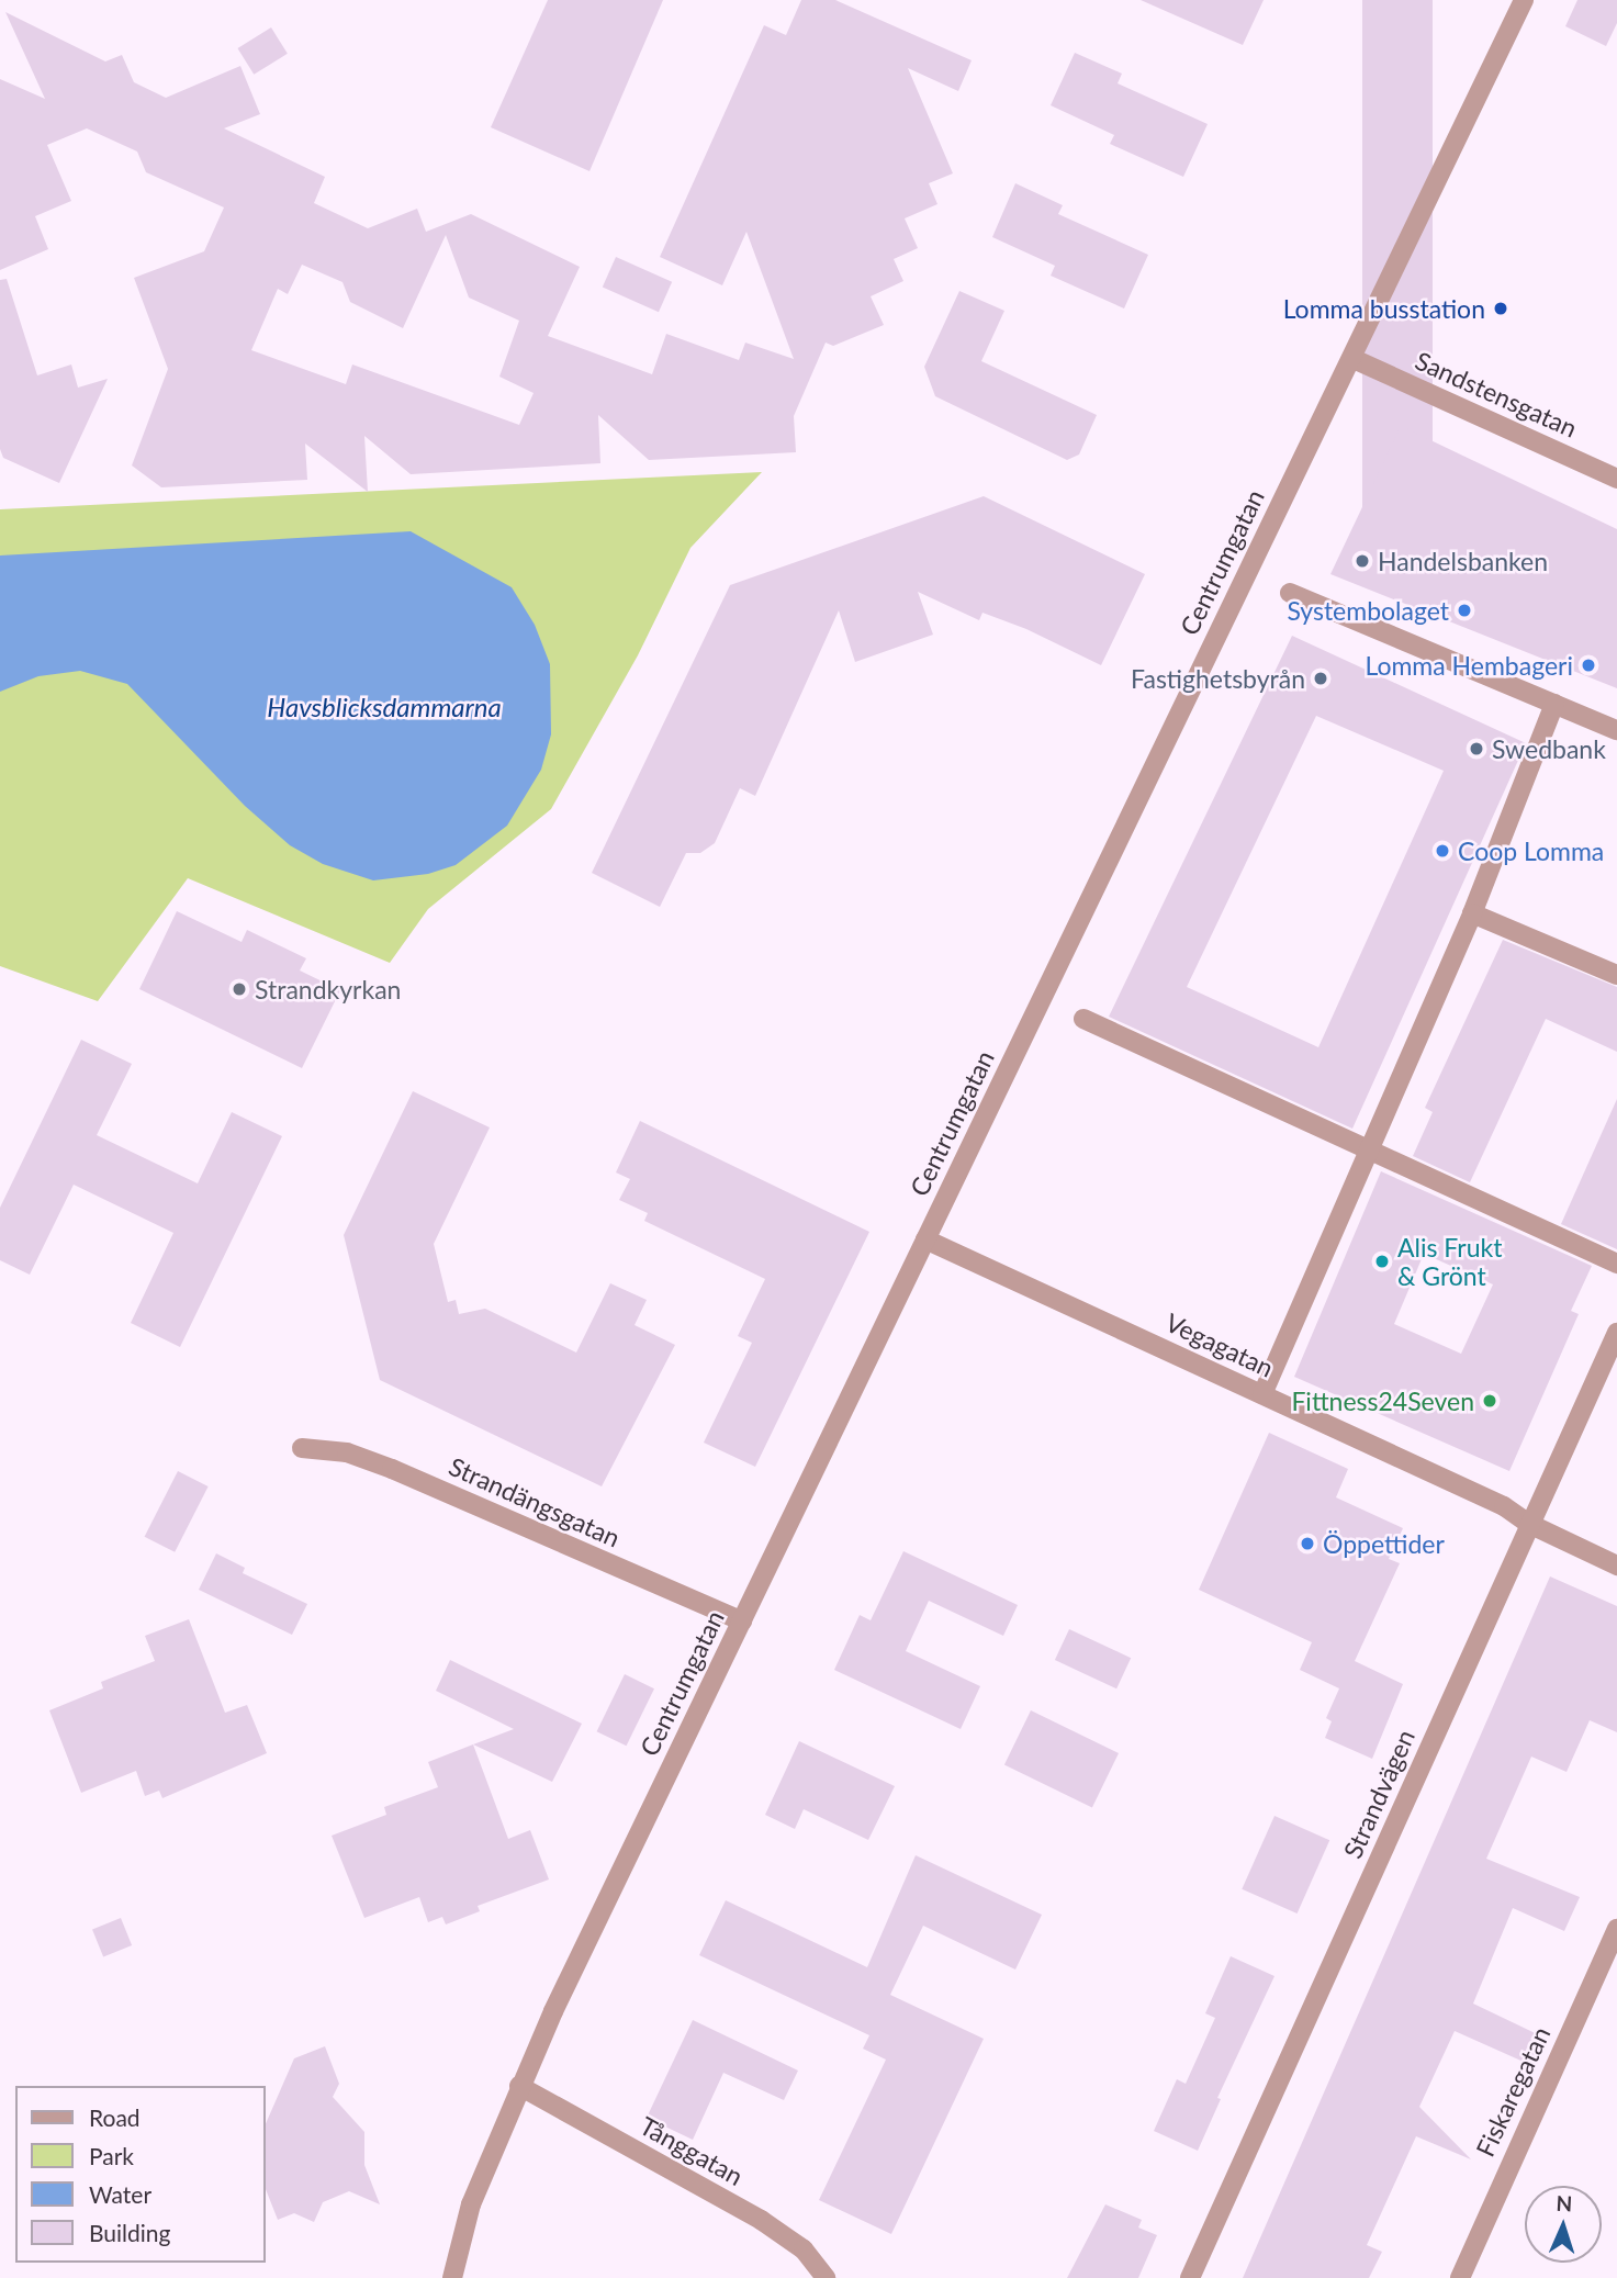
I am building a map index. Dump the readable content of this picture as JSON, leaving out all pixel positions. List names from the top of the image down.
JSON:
{
  "streets": {
    "street": [
      "Sandstensgatan",
      "Centrumgatan",
      "Vegagatan",
      "Strandängsgatan",
      "Strandvägen",
      "Fiskaregatan",
      "Tånggatan"
    ]
  },
  "crossings": [
    ["Sandstensgatan", "Centrumgatan"],
    ["Centrumgatan", "Vegagatan"],
    ["Centrumgatan", "Strandängsgatan"],
    ["Centrumgatan", "Tånggatan"],
    ["Vegagatan", "Strandvägen"]
  ],
  "water": ["Havsblicksdammarna"],
  "places": [
    "Lomma busstation",
    "Handelsbanken",
    "Systembolaget",
    "Lomma Hembageri",
    "Fastighetsbyrån",
    "Swedbank",
    "Coop Lomma",
    "Strandkyrkan",
    "Alis Frukt & Grönt",
    "Fittness24Seven",
    "Öppettider"
  ],
  "legend": [
    "Road",
    "Park",
    "Water",
    "Building"
  ],
  "north": "top"
}
